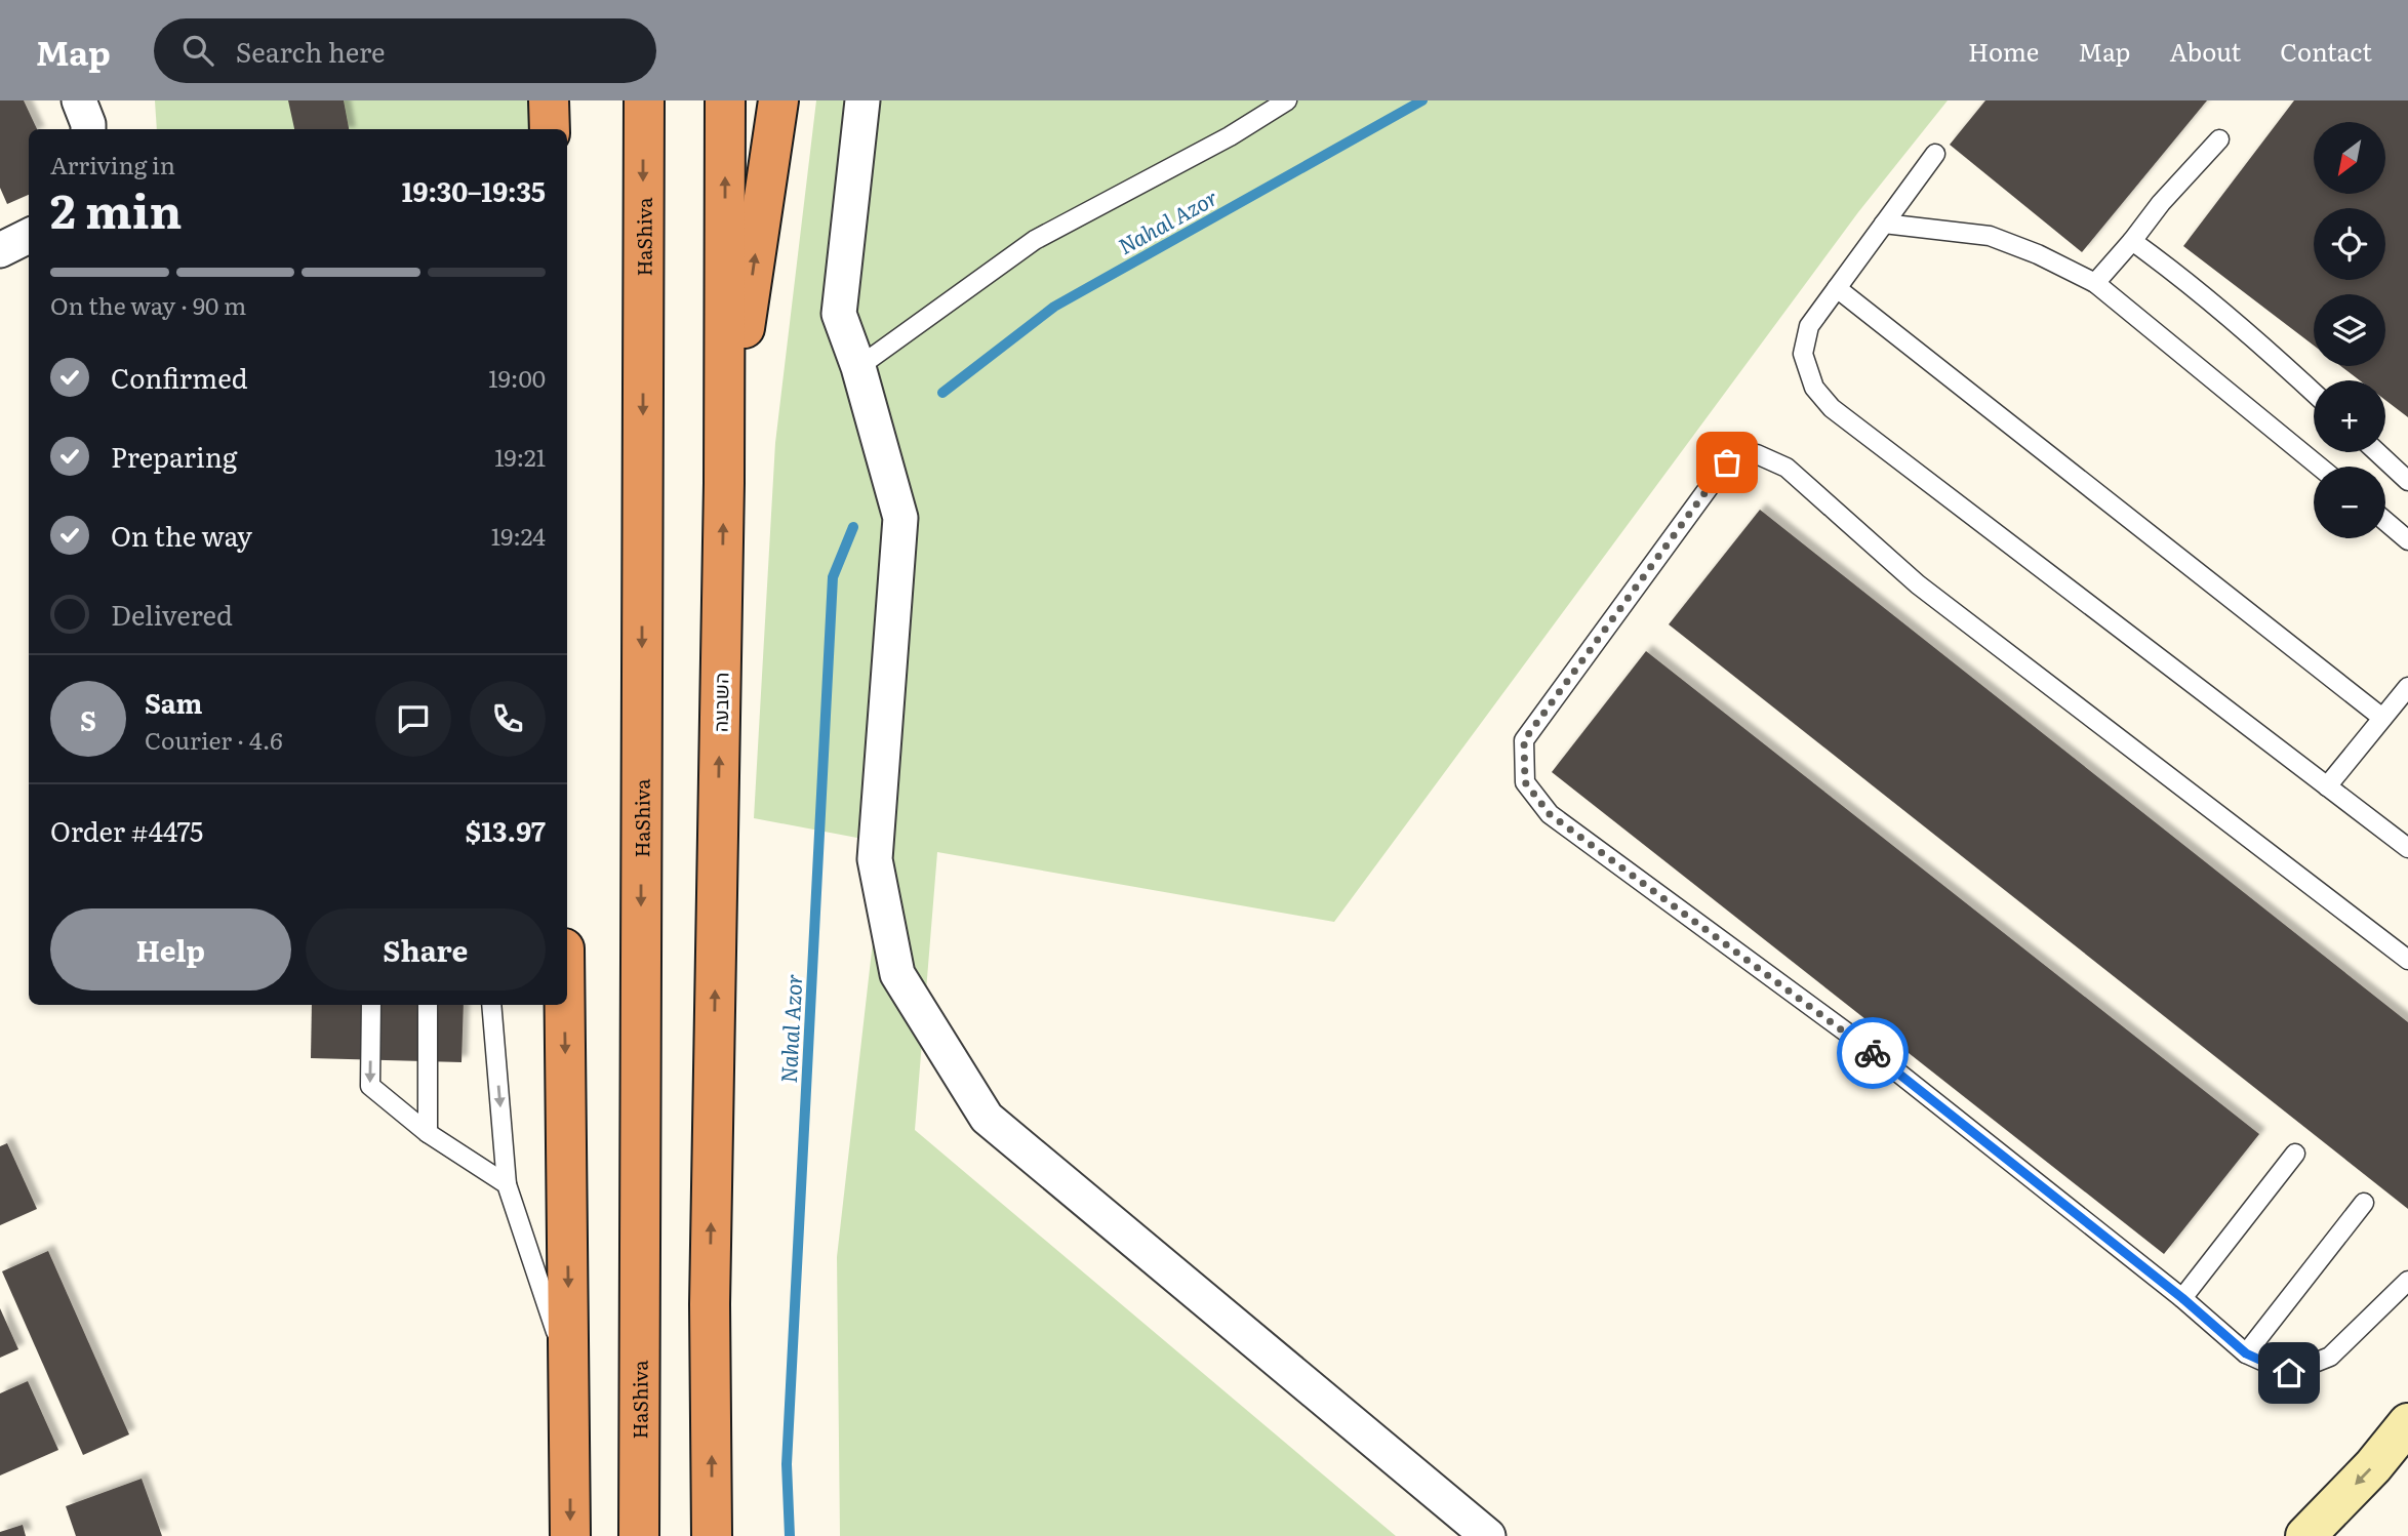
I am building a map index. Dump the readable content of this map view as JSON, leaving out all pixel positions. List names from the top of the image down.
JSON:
{
  "streets": {
    "highway": ["HaShiva", "השבעה"]
  },
  "water": ["Nahal Azor"],
  "north": "bottom left",
  "page": {
    "header": "Map",
    "search": "Search here",
    "nav": [
      "Home",
      "Map",
      "About",
      "Contact"
    ],
    "map_buttons": ["+", "−"],
    "heading": ["2 min", "Arriving in", "19:30–19:35"],
    "panel": [
      "Sam",
      "Courier · 4.6",
      "Order #4475",
      "$13.97"
    ],
    "bar": "On the way · 90 m",
    "list": [
      ["Confirmed", "19:00"],
      ["Preparing", "19:21"],
      ["On the way", "19:24"],
      "Delivered"
    ],
    "round": "S",
    "buttons": ["Help", "Share"]
  }
}
